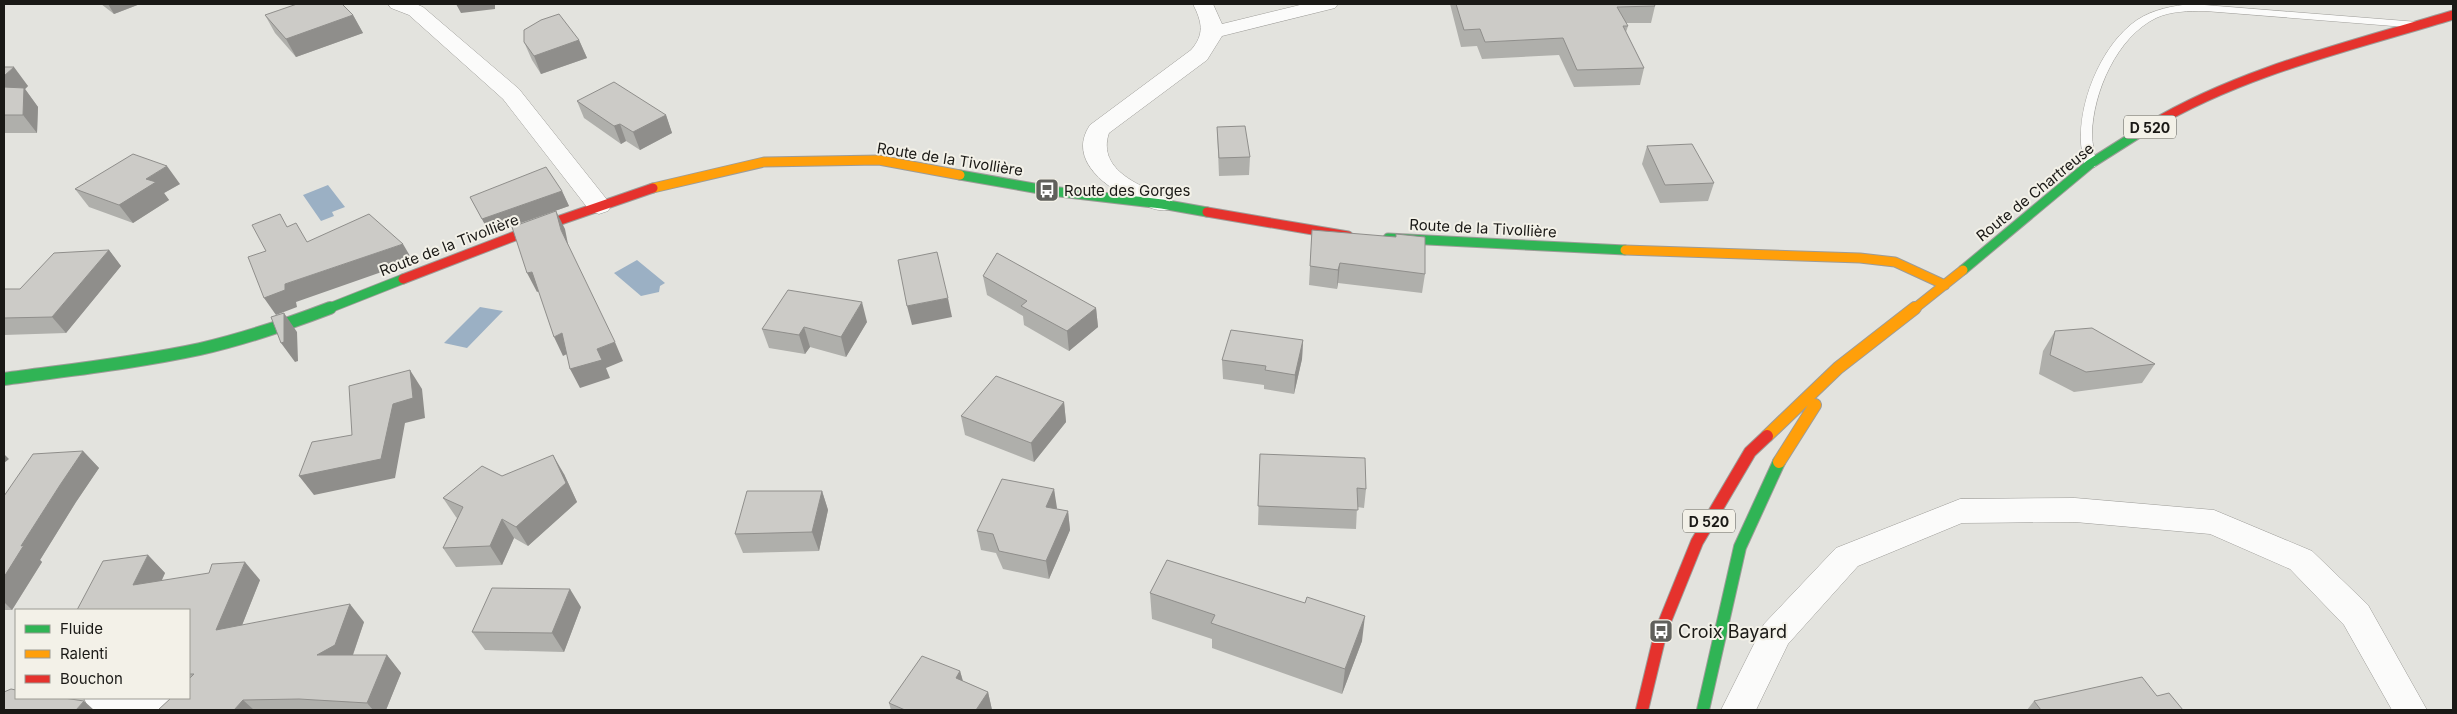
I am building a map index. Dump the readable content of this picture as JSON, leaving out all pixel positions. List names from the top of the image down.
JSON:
{
  "streets": {
    "main road": ["D 520", "Route de la Tivollière", "Route de Chartreuse"]
  },
  "crossings": [
    ["Route de la Tivollière", "Route de Chartreuse"]
  ],
  "places": {
    "bus stop": ["Route des Gorges", "Croix Bayard"]
  },
  "legend": ["Fluide", "Ralenti", "Bouchon"]
}
